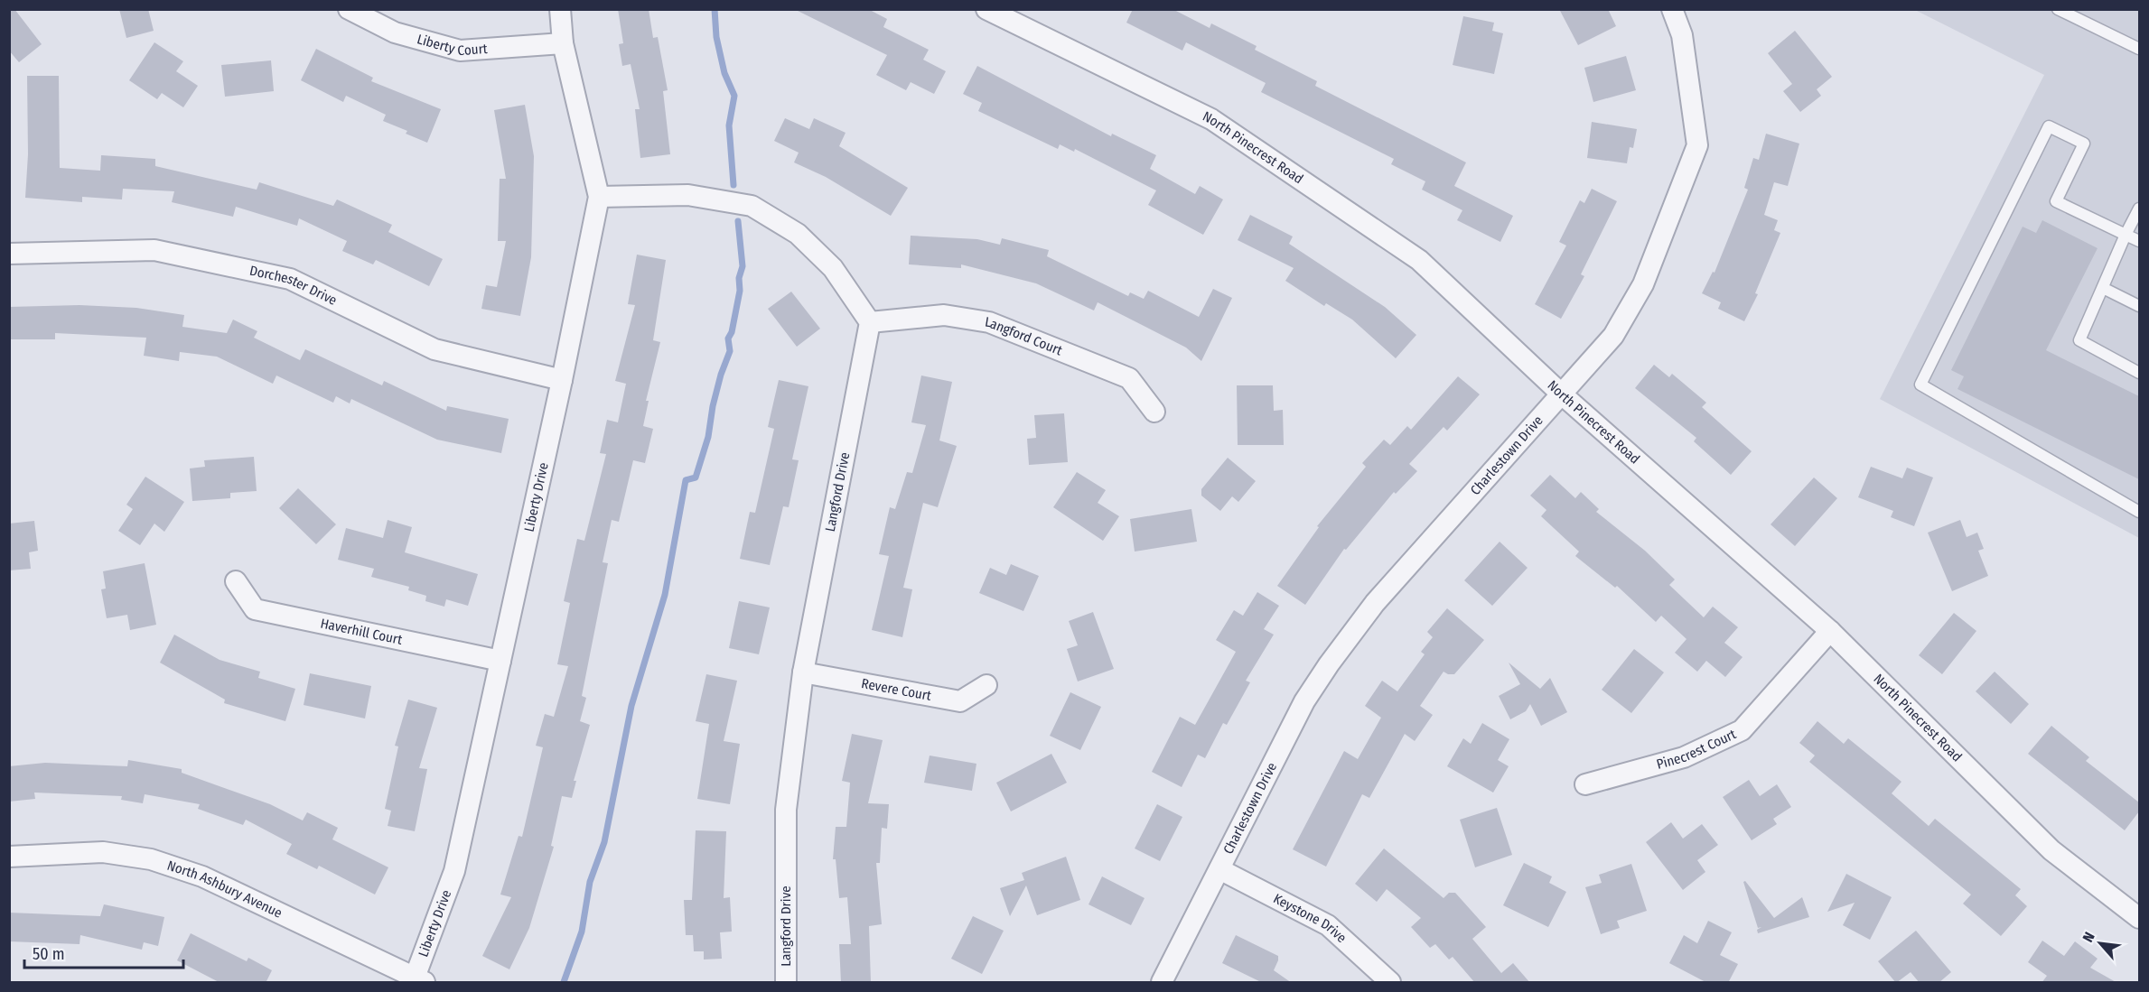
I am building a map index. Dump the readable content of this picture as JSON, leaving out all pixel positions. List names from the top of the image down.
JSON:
{
  "streets": {
    "street": [
      "Liberty Court",
      "North Pinecrest Road",
      "Dorchester Drive",
      "Langford Court",
      "Charlestown Drive",
      "Langford Drive",
      "Liberty Drive",
      "Haverhill Court",
      "Revere Court",
      "Pinecrest Court",
      "North Ashbury Avenue",
      "Keystone Drive"
    ]
  },
  "crossings": [
    ["Liberty Court", "Liberty Drive"],
    ["North Pinecrest Road", "Charlestown Drive"],
    ["North Pinecrest Road", "Pinecrest Court"],
    ["Dorchester Drive", "Liberty Drive"],
    ["Langford Court", "Langford Drive"],
    ["Charlestown Drive", "Keystone Drive"],
    ["Langford Drive", "Revere Court"],
    ["Liberty Drive", "Haverhill Court"],
    ["Liberty Drive", "North Ashbury Avenue"]
  ],
  "scale_bar": "50 m",
  "north": "top left"
}
